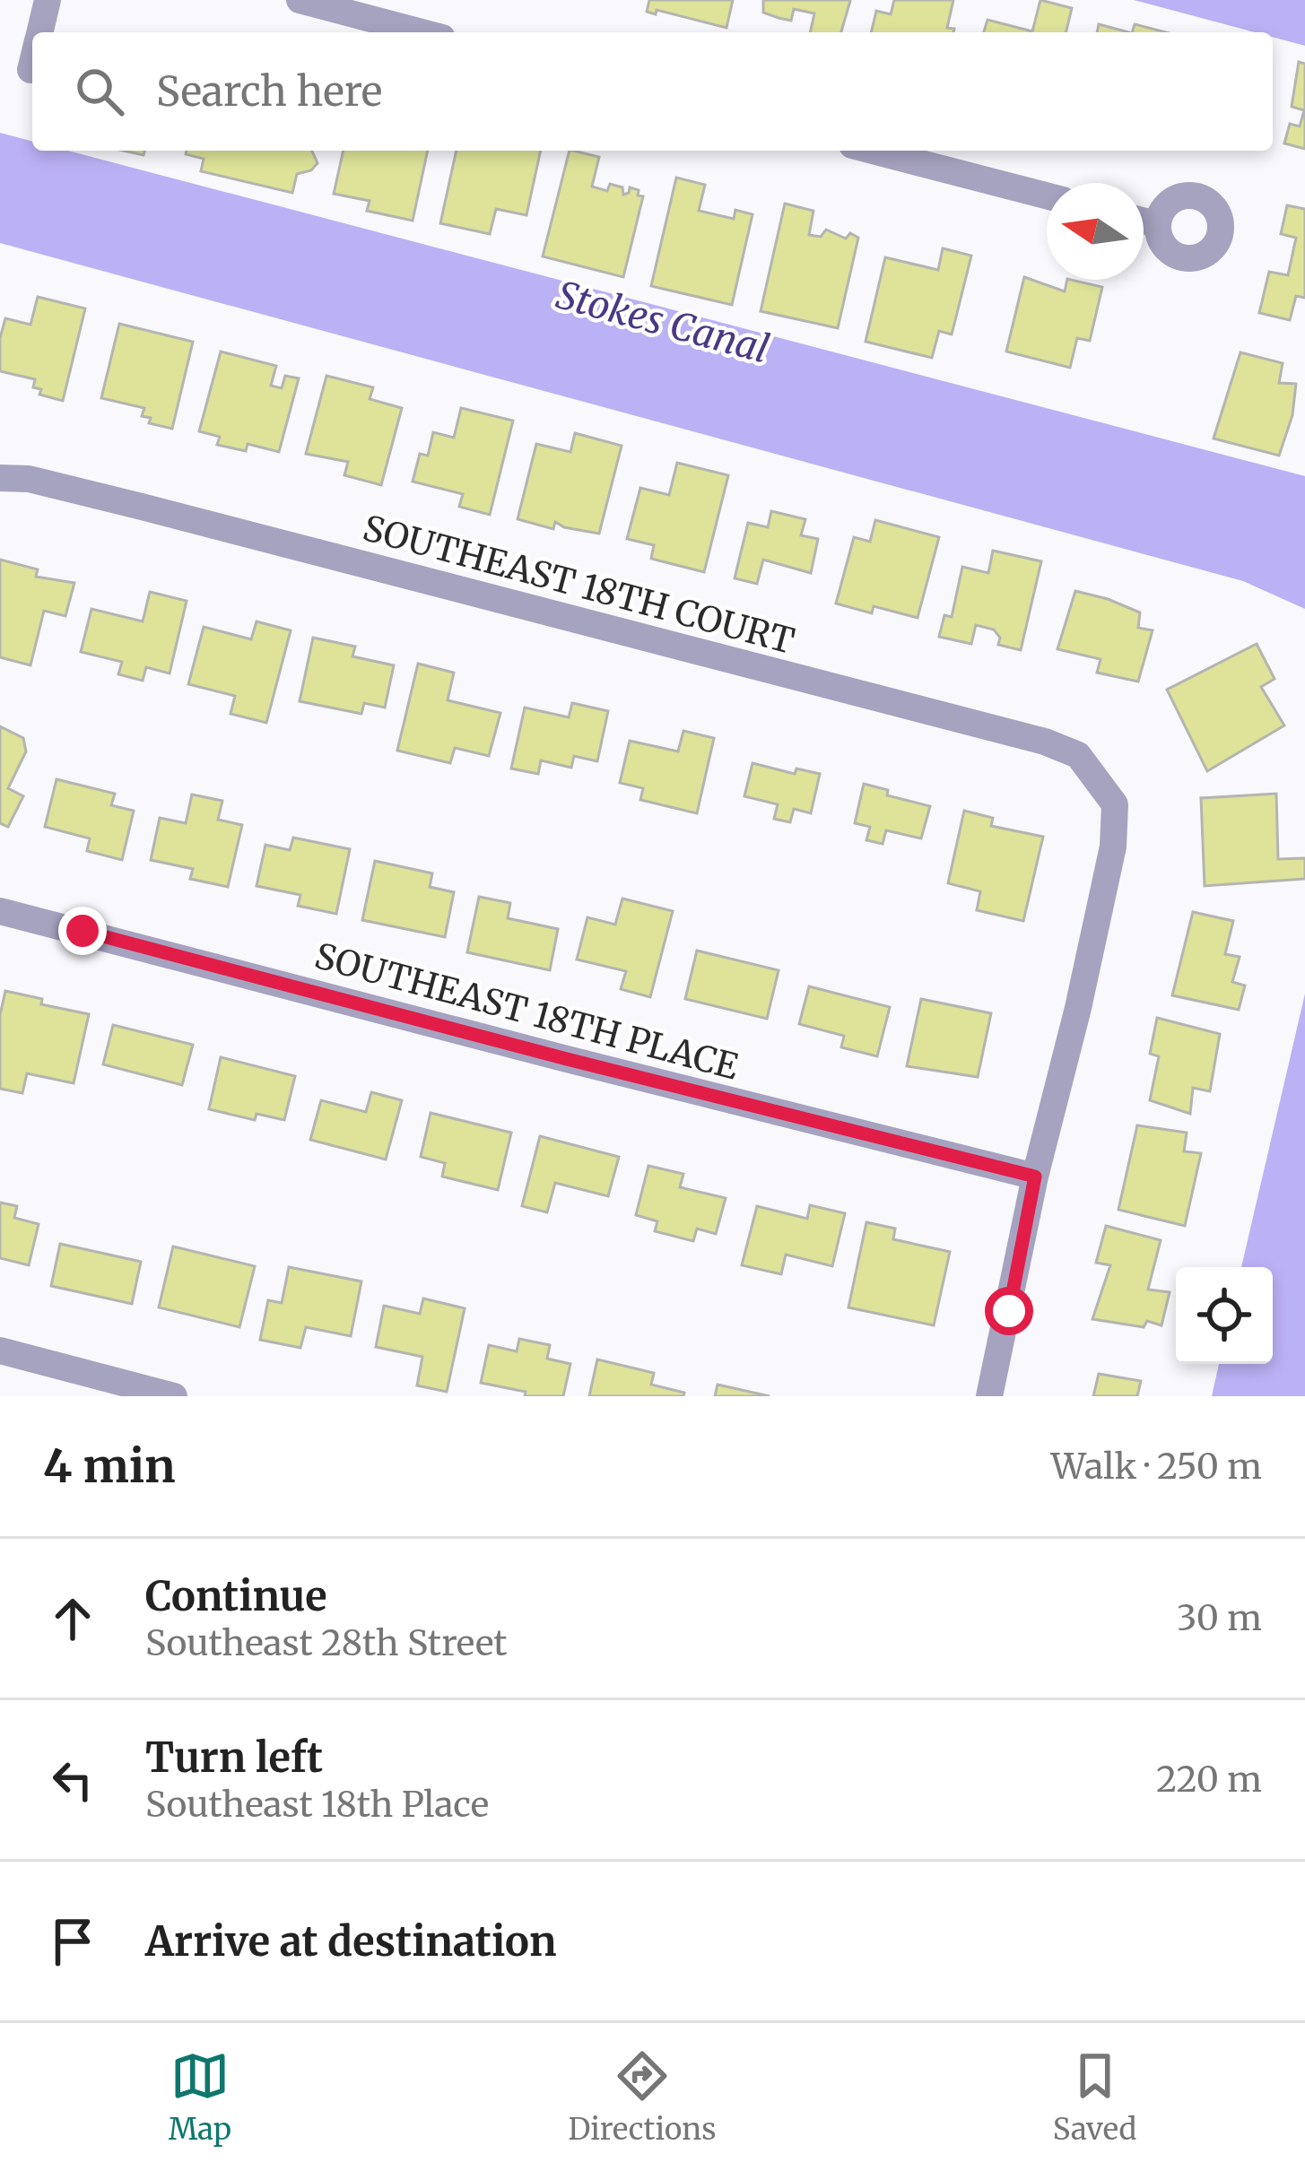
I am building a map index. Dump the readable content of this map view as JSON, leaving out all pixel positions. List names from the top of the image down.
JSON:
{
  "streets": {
    "street": ["SOUTHEAST 18TH COURT", "SOUTHEAST 18TH PLACE"]
  },
  "crossings": [
    ["SOUTHEAST 18TH COURT", "SOUTHEAST 18TH PLACE"]
  ],
  "water": ["Stokes Canal"],
  "north": "left",
  "page": {
    "search": "Search here",
    "heading": ["4 min", "Walk · 250 m"],
    "list": [
      ["Continue", "Southeast 28th Street", "30 m"],
      ["Turn left", "Southeast 18th Place", "220 m"],
      "Arrive at destination"
    ],
    "nav": ["Map", "Directions", "Saved"]
  }
}
